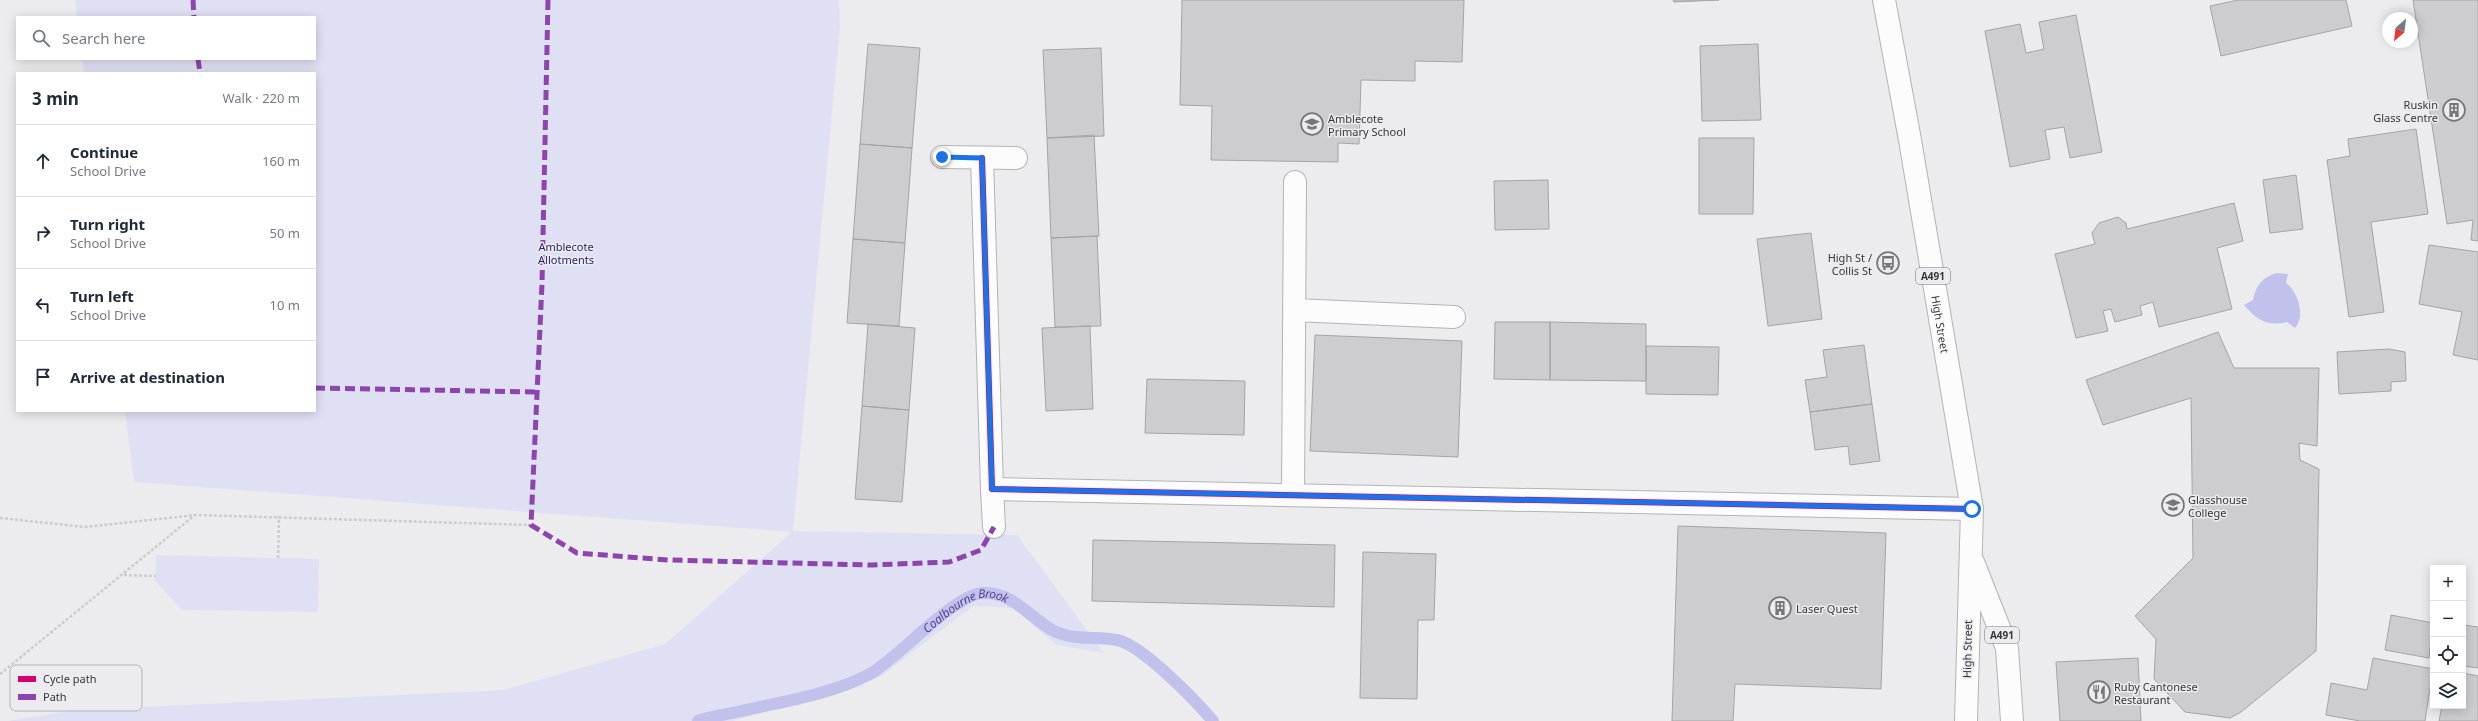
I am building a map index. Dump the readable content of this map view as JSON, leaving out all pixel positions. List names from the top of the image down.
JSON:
{
  "streets": {
    "main road": ["A491", "High Street"]
  },
  "water": ["Coalbourne Brook"],
  "parks": ["Amblecote Allotments"],
  "places": {
    "building": ["Ruskin Glass Centre", "Laser Quest"],
    "school or university": ["Amblecote Primary School", "Glasshouse College"],
    "bus stop": ["High St / Collis St"],
    "restaurant": ["Ruby Cantonese Restaurant"]
  },
  "legend": ["Cycle path", "Path"],
  "north": "bottom left",
  "page": {
    "search": "Search here",
    "heading": ["3 min", "Walk · 220 m"],
    "list": [
      ["Continue", "School Drive", "160 m"],
      ["Turn right", "School Drive", "50 m"],
      ["Turn left", "School Drive", "10 m"],
      "Arrive at destination"
    ],
    "map_buttons": ["+", "−"]
  }
}
